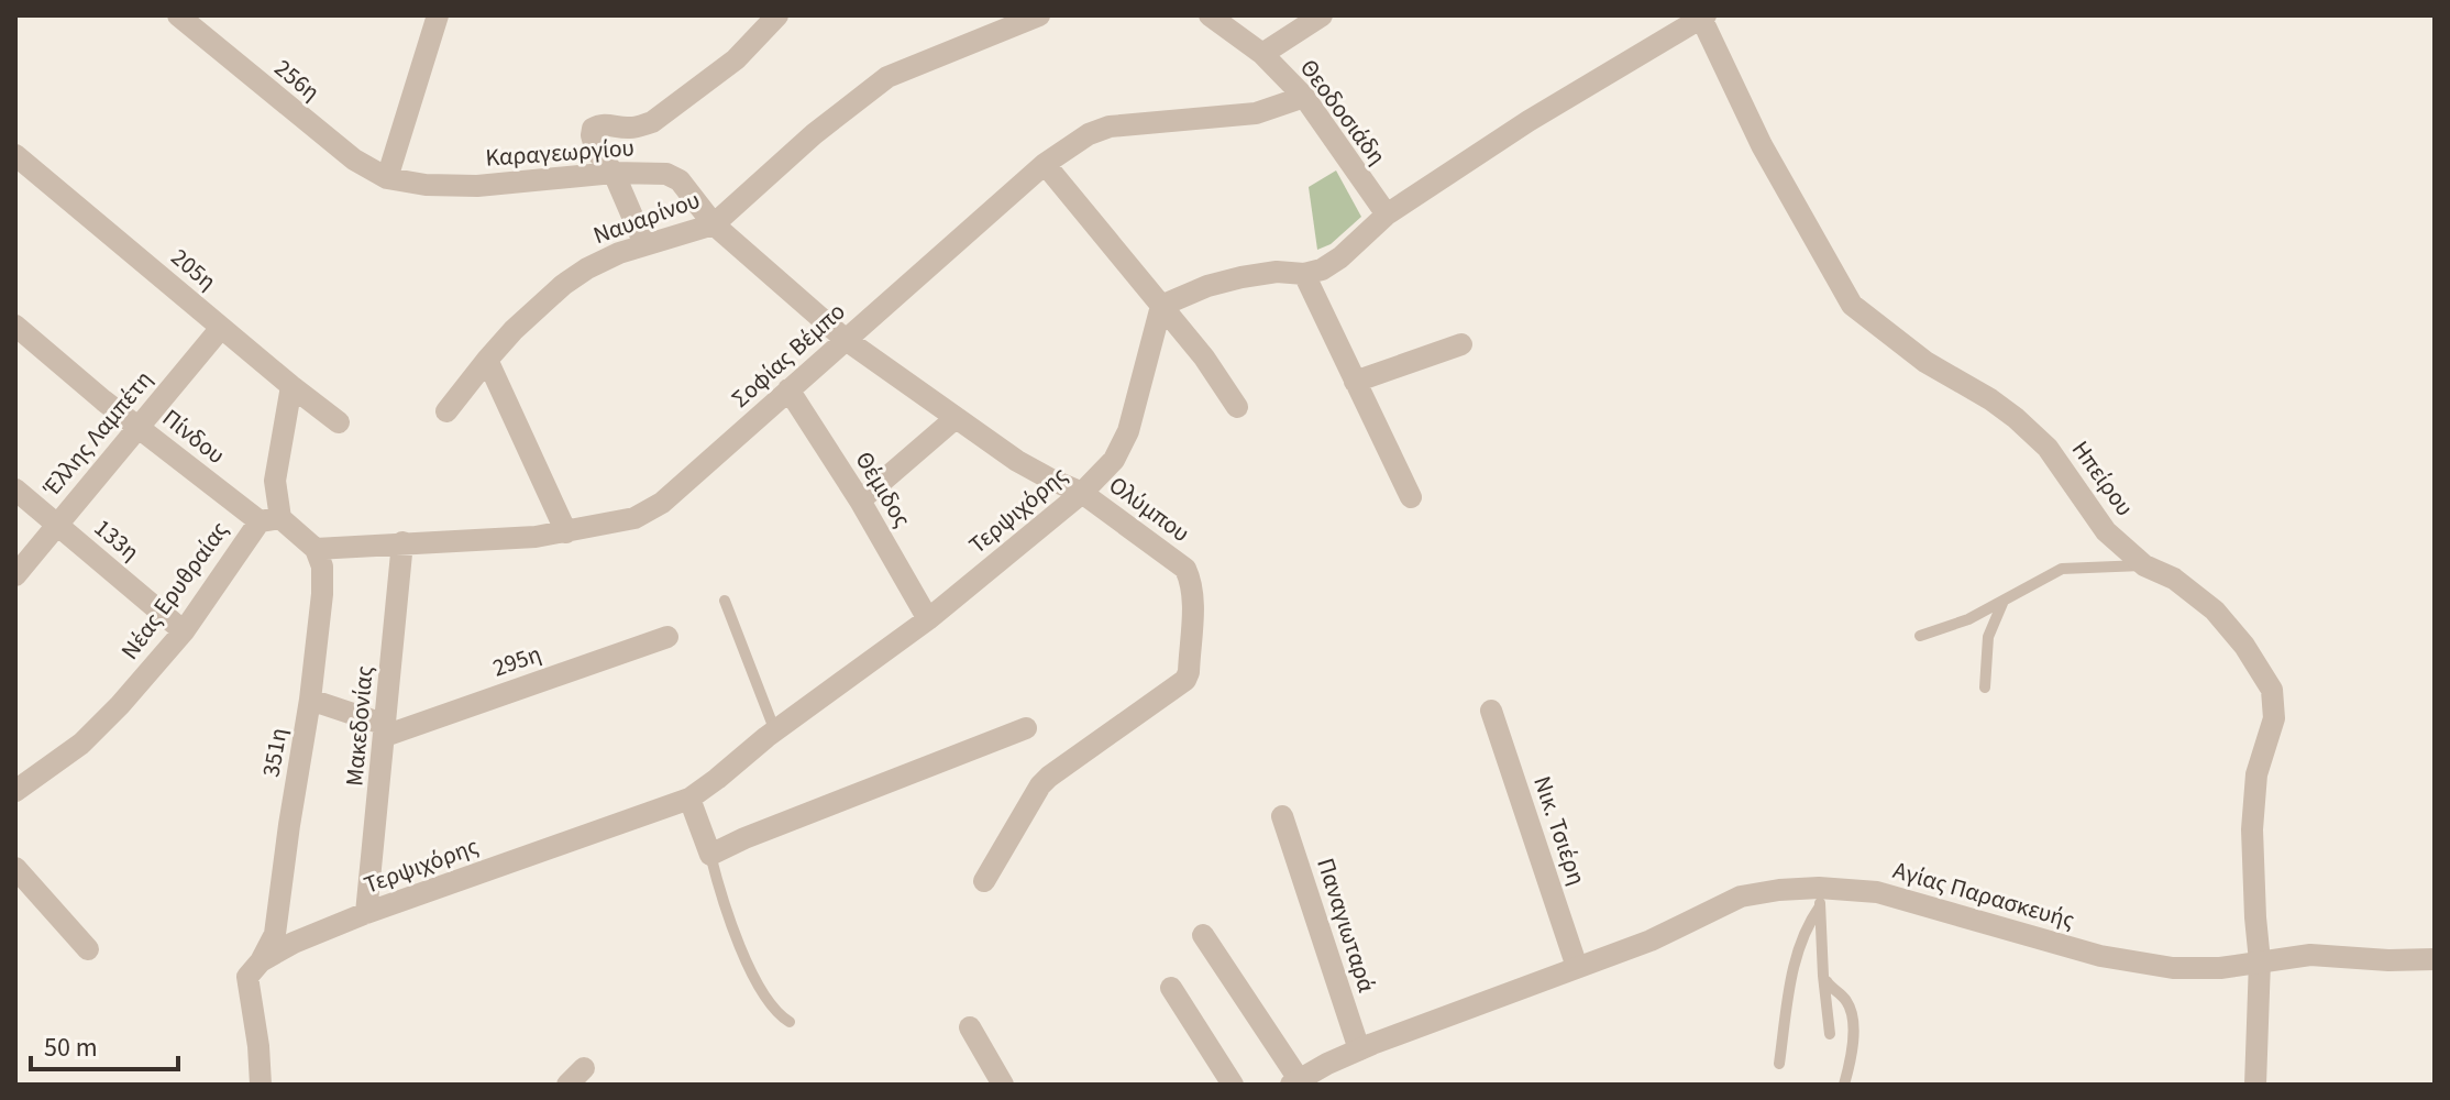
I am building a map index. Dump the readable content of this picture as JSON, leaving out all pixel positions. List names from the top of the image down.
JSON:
{
  "streets": {
    "street": [
      "256η",
      "Θεοδοσιάδη",
      "Καραγεωργίου",
      "Ναυαρίνου",
      "205η",
      "Σοφίας Βέμπο",
      "Έλλης Λαμπέτη",
      "Πίνδου",
      "Ηπείρου",
      "Θέμιδος",
      "Ολύμπου",
      "Τερψιχόρης",
      "133η",
      "Νέας Ερυθραίας",
      "295η",
      "Μακεδονίας",
      "351η",
      "Νικ. Τσιέρη",
      "Αγίας Παρασκευής",
      "Παναγιωταρά"
    ]
  },
  "crossings": [
    ["256η", "Καραγεωργίου"],
    ["Θεοδοσιάδη", "Σοφίας Βέμπο"],
    ["Καραγεωργίου", "Ναυαρίνου"],
    ["Καραγεωργίου", "Ολύμπου"],
    ["Ναυαρίνου", "Ολύμπου"],
    ["205η", "Έλλης Λαμπέτη"],
    ["Σοφίας Βέμπο", "Θέμιδος"],
    ["Σοφίας Βέμπο", "Ολύμπου"],
    ["Σοφίας Βέμπο", "Μακεδονίας"],
    ["Σοφίας Βέμπο", "351η"],
    ["Έλλης Λαμπέτη", "Πίνδου"],
    ["Έλλης Λαμπέτη", "133η"],
    ["Πίνδου", "Νέας Ερυθραίας"],
    ["Ηπείρου", "Αγίας Παρασκευής"],
    ["Θέμιδος", "Τερψιχόρης"],
    ["Ολύμπου", "Τερψιχόρης"],
    ["Τερψιχόρης", "Μακεδονίας"],
    ["Τερψιχόρης", "351η"],
    ["133η", "Νέας Ερυθραίας"],
    ["295η", "Μακεδονίας"],
    ["Νικ. Τσιέρη", "Αγίας Παρασκευής"],
    ["Αγίας Παρασκευής", "Παναγιωταρά"]
  ],
  "scale_bar": "50 m"
}
